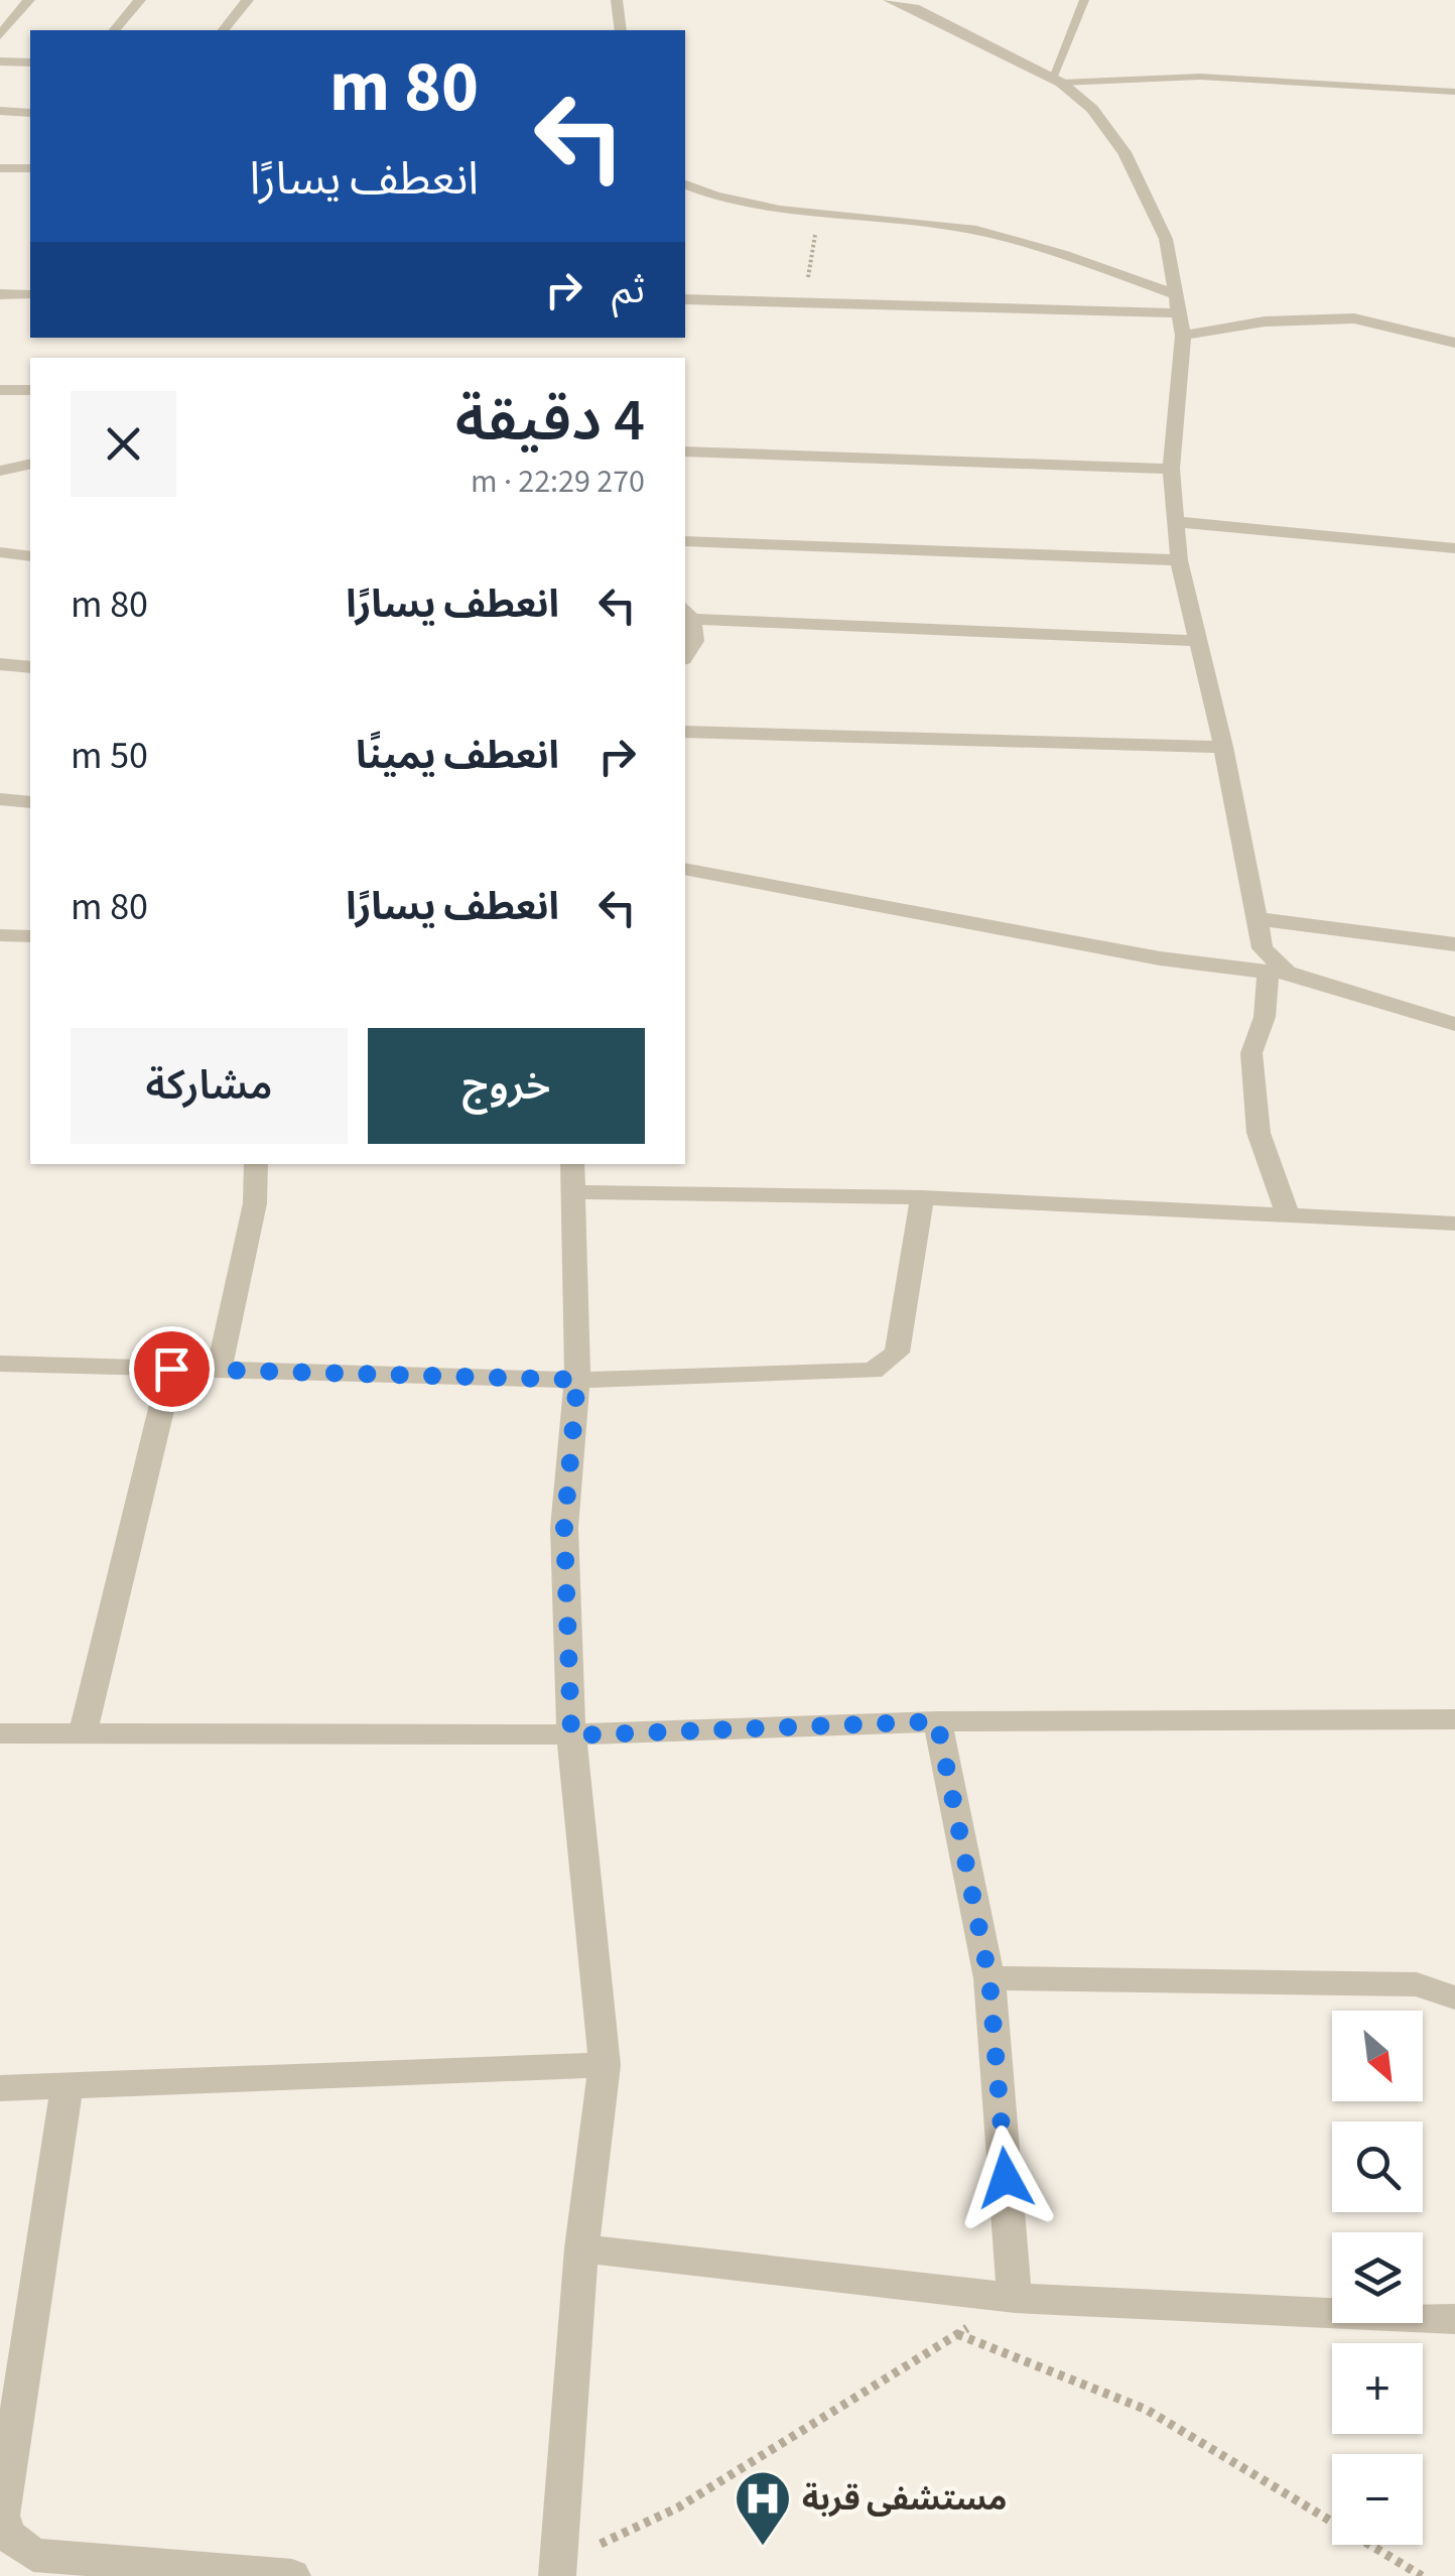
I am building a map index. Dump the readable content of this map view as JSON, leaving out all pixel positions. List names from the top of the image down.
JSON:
{
  "places": {
    "hospital": ["مستشفى قربة"]
  },
  "north": "bottom right",
  "page": {
    "turn": ["80 m", "انعطف يسارًا"],
    "then": "ثم",
    "heading": ["4 دقيقة", "270 m · 22:29"],
    "list": [
      {
        "name": "انعطف يسارًا",
        "value": "80 m"
      },
      {
        "name": "انعطف يمينًا",
        "value": "50 m"
      },
      {
        "name": "انعطف يسارًا",
        "value": "80 m"
      }
    ],
    "buttons": ["خروج", "مشاركة"],
    "map_buttons": ["+", "−"]
  }
}
